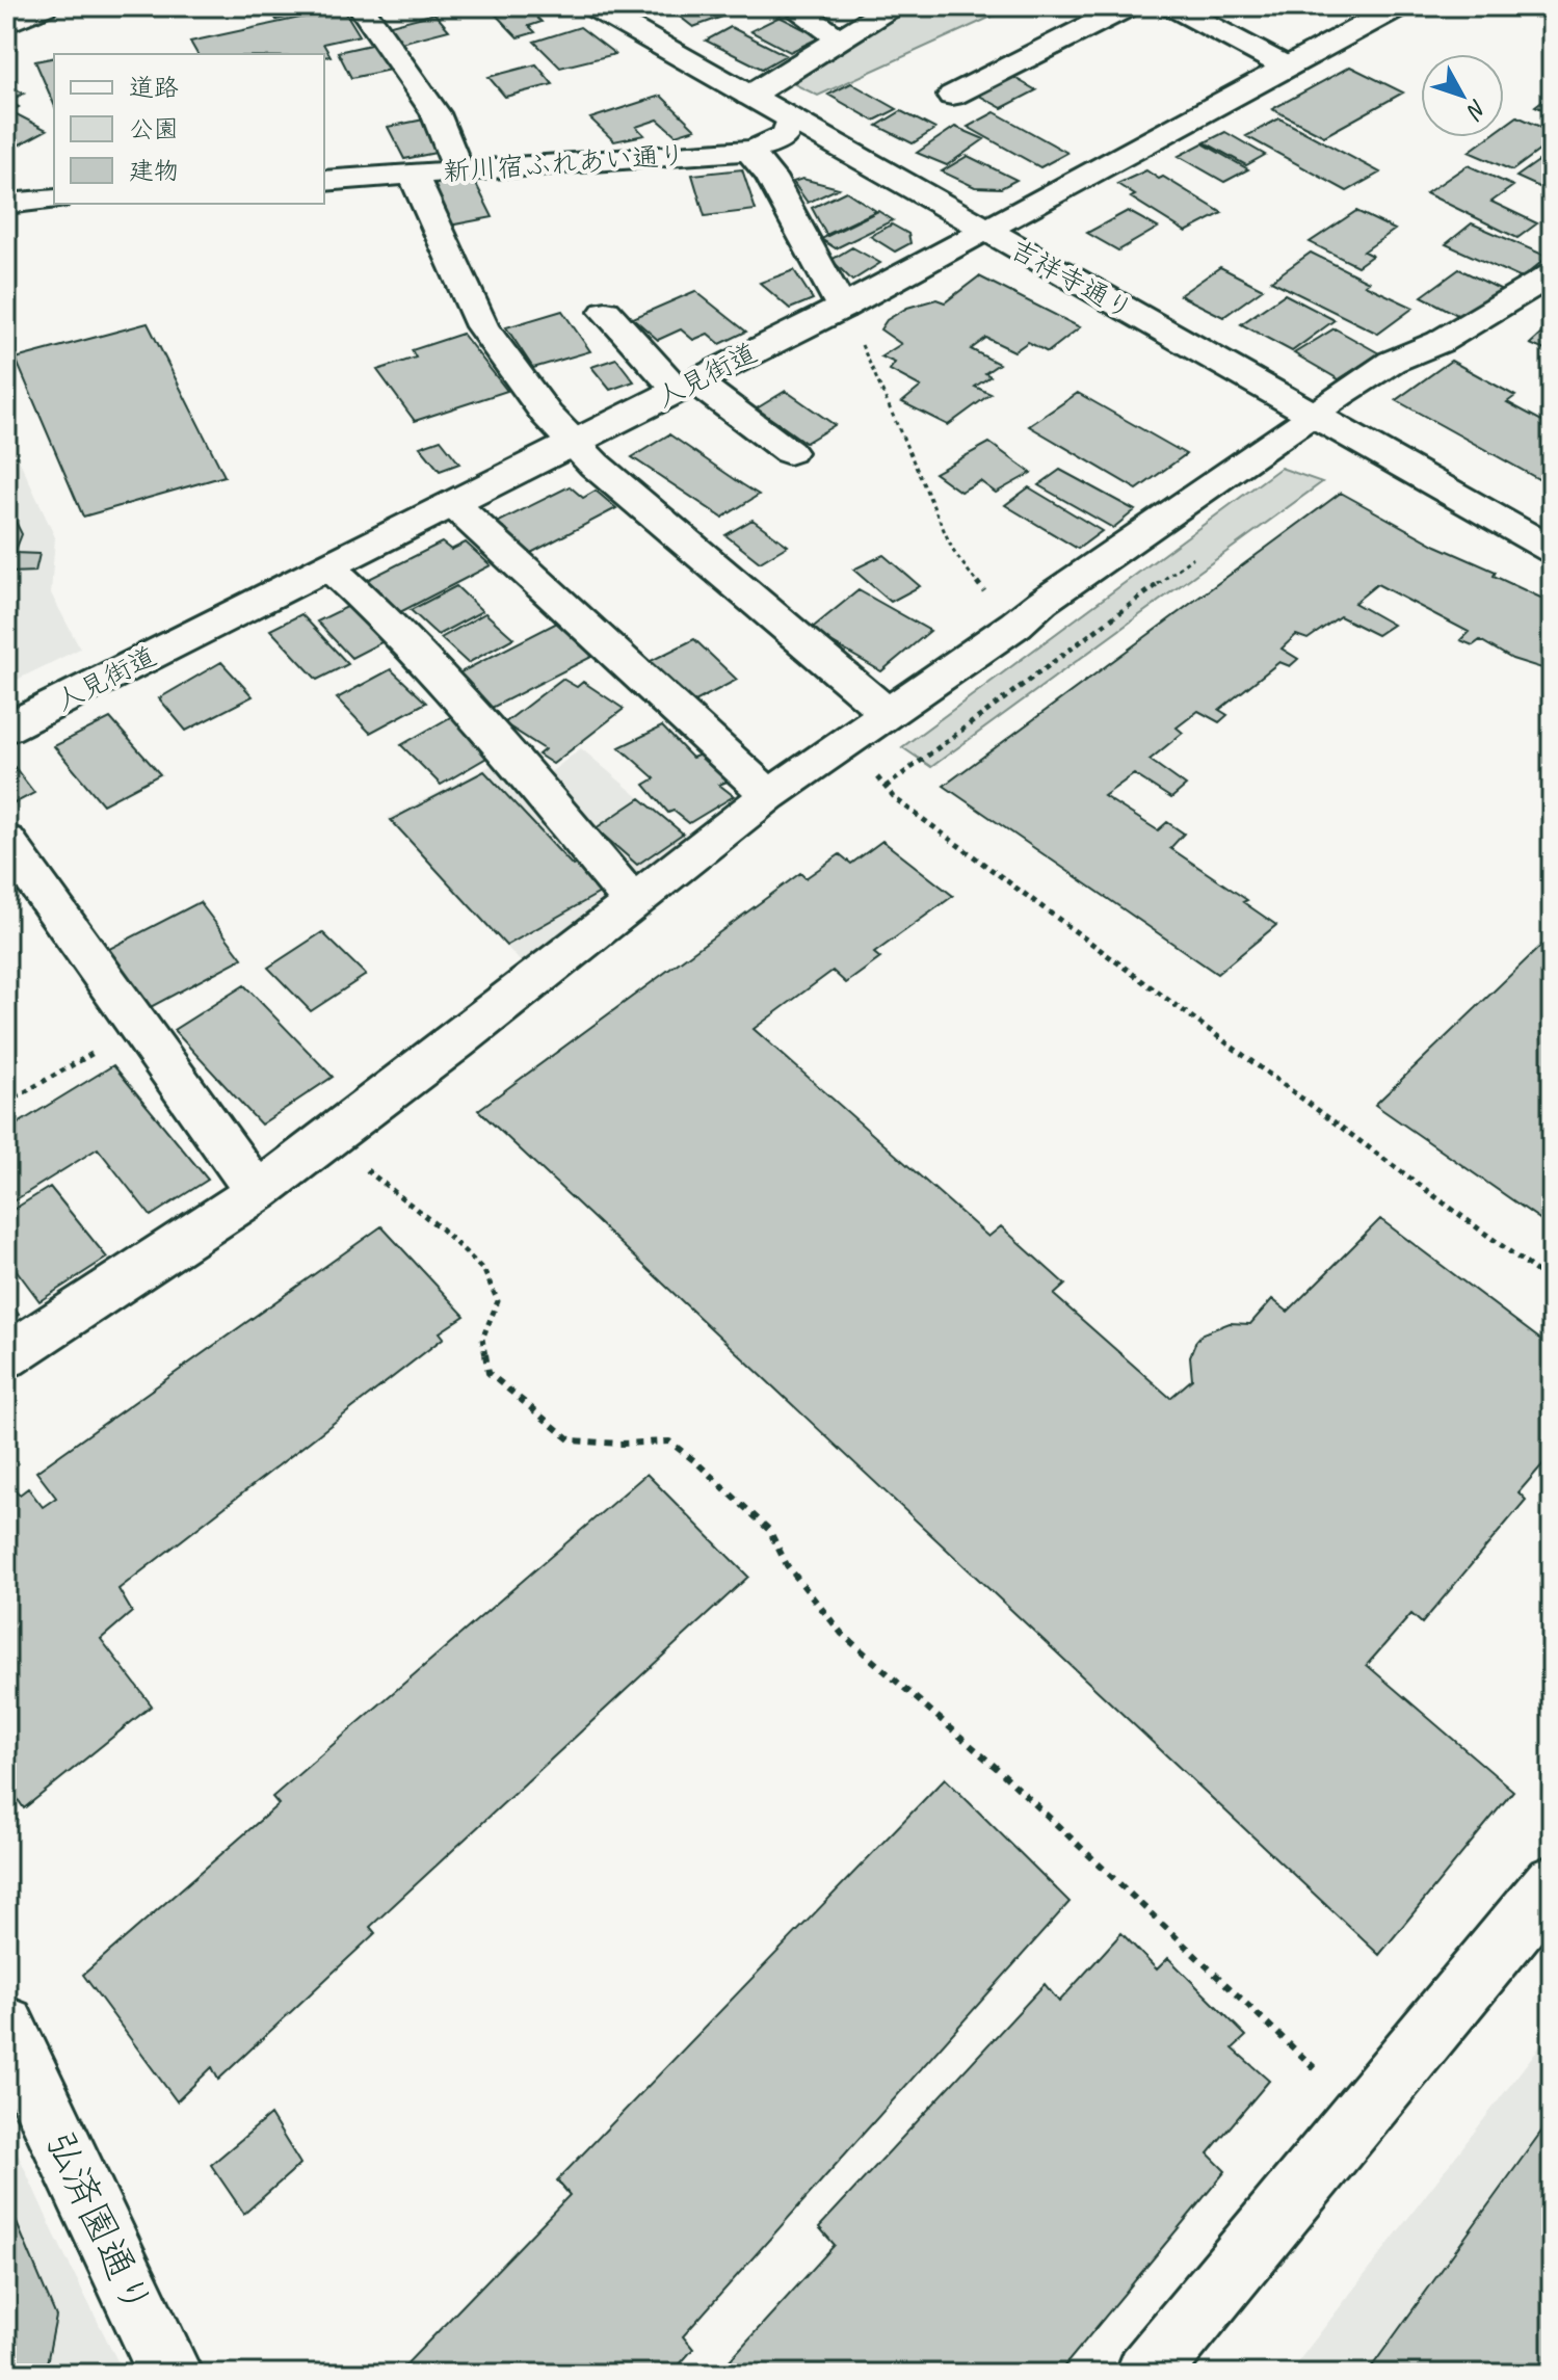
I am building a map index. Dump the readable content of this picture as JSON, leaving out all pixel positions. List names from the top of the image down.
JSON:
{
  "streets": {
    "main road": [
      "新川宿ふれあい通り",
      "吉祥寺通り",
      "人見街道",
      "弘済園通り"
    ]
  },
  "crossings": [
    ["新川宿ふれあい通り", "吉祥寺通り"],
    ["吉祥寺通り", "人見街道"]
  ],
  "legend": ["道路", "公園", "建物"],
  "north": "bottom right"
}
